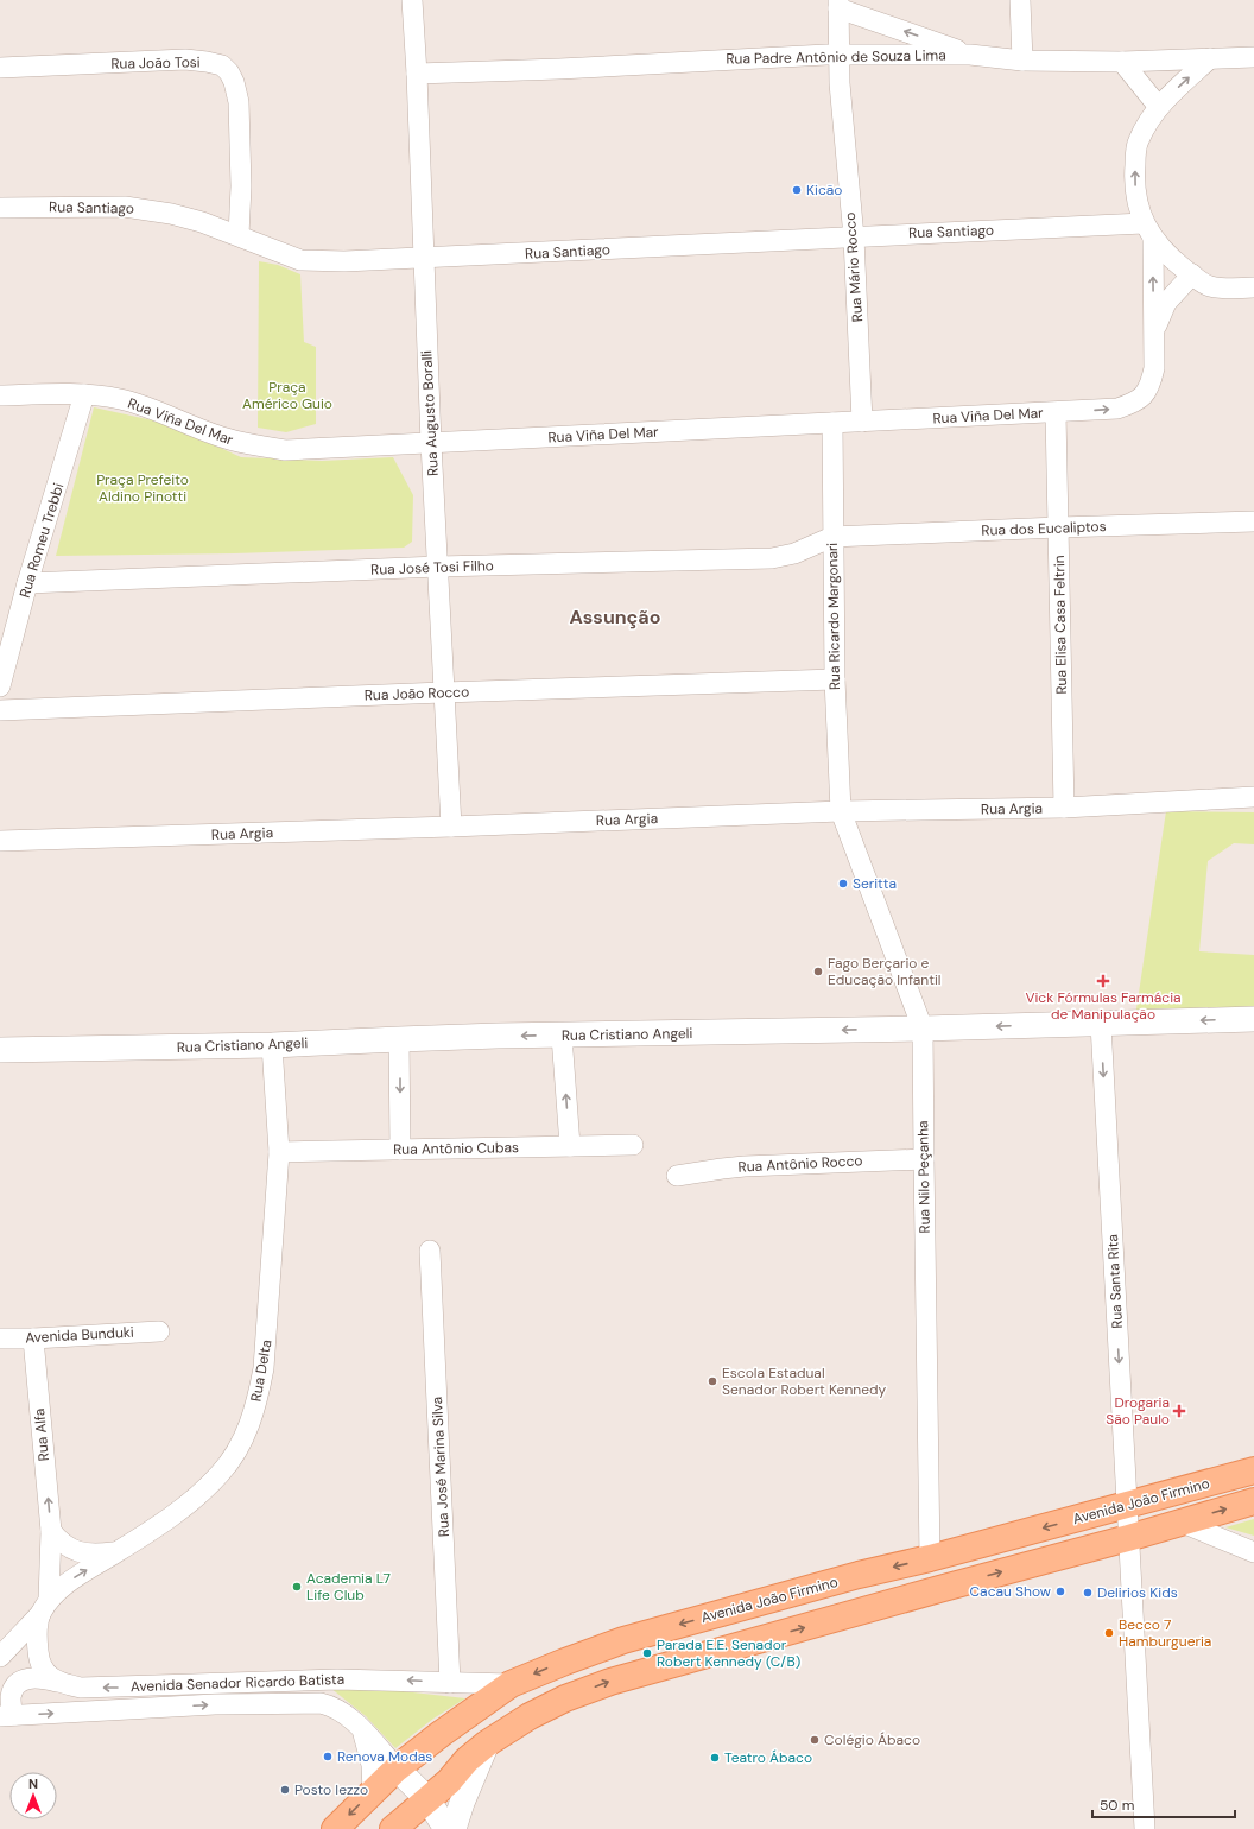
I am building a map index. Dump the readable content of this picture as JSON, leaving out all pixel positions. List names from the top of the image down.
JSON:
{
  "streets": {
    "main road": ["Avenida João Firmino"],
    "street": [
      "Rua Padre Antônio de Souza Lima",
      "Rua João Tosi",
      "Rua Santiago",
      "Rua Mário Rocco",
      "Rua Augusto Boralli",
      "Rua Viña Del Mar",
      "Rua dos Eucaliptos",
      "Rua Romeu Trebbi",
      "Rua José Tosi Filho",
      "Rua Ricardo Margonari",
      "Rua Elisa Casa Feltrin",
      "Rua João Rocco",
      "Rua Argia",
      "Rua Cristiano Angeli",
      "Rua Antônio Cubas",
      "Rua Antônio Rocco",
      "Rua Nilo Peçanha",
      "Rua Santa Rita",
      "Avenida Bunduki",
      "Rua Delta",
      "Rua Alfa",
      "Rua José Marina Silva",
      "Avenida Senador Ricardo Batista"
    ]
  },
  "crossings": [
    ["Rua Padre Antônio de Souza Lima", "Rua Mário Rocco"],
    ["Rua Padre Antônio de Souza Lima", "Rua Augusto Boralli"],
    ["Rua João Tosi", "Rua Santiago"],
    ["Rua Santiago", "Rua Mário Rocco"],
    ["Rua Santiago", "Rua Augusto Boralli"],
    ["Rua Santiago", "Rua Viña Del Mar"],
    ["Rua Mário Rocco", "Rua Viña Del Mar"],
    ["Rua Augusto Boralli", "Rua Viña Del Mar"],
    ["Rua Augusto Boralli", "Rua José Tosi Filho"],
    ["Rua Augusto Boralli", "Rua João Rocco"],
    ["Rua Augusto Boralli", "Rua Argia"],
    ["Rua Viña Del Mar", "Rua Romeu Trebbi"],
    ["Rua Viña Del Mar", "Rua Ricardo Margonari"],
    ["Rua Viña Del Mar", "Rua Elisa Casa Feltrin"],
    ["Rua dos Eucaliptos", "Rua José Tosi Filho"],
    ["Rua dos Eucaliptos", "Rua Ricardo Margonari"],
    ["Rua dos Eucaliptos", "Rua Elisa Casa Feltrin"],
    ["Rua Romeu Trebbi", "Rua José Tosi Filho"],
    ["Rua José Tosi Filho", "Rua Ricardo Margonari"],
    ["Rua Ricardo Margonari", "Rua João Rocco"],
    ["Rua Ricardo Margonari", "Rua Argia"],
    ["Rua Ricardo Margonari", "Rua Nilo Peçanha"],
    ["Rua Elisa Casa Feltrin", "Rua Argia"],
    ["Rua Argia", "Rua Nilo Peçanha"],
    ["Rua Cristiano Angeli", "Rua Nilo Peçanha"],
    ["Rua Cristiano Angeli", "Rua Santa Rita"],
    ["Rua Cristiano Angeli", "Rua Delta"],
    ["Rua Antônio Cubas", "Rua Delta"],
    ["Rua Antônio Rocco", "Rua Nilo Peçanha"],
    ["Rua Nilo Peçanha", "Avenida João Firmino"],
    ["Rua Santa Rita", "Avenida João Firmino"],
    ["Avenida Bunduki", "Rua Alfa"],
    ["Rua Delta", "Rua Alfa"],
    ["Rua José Marina Silva", "Avenida Senador Ricardo Batista"],
    ["Avenida João Firmino", "Avenida Senador Ricardo Batista"]
  ],
  "one_way": ["Rua Cristiano Angeli", "Rua Santa Rita", "Rua Alfa"],
  "districts": ["Assunção"],
  "parks": ["Praça Américo Guio", "Praça Prefeito Aldino Pinotti"],
  "places": {
    "other": [
      "Kicão",
      "Seritta",
      "Fago Berçario e Educação Infantil",
      "Escola Estadual Senador Robert Kennedy",
      "Academia L7 Life Club",
      "Cacau Show",
      "Delirios Kids",
      "Becco 7 Hamburgueria",
      "Parada E.E. Senador Robert Kennedy (C/B)",
      "Colégio Ábaco",
      "Renova Modas",
      "Teatro Ábaco",
      "Posto Iezzo"
    ],
    "health": ["Vick Fórmulas Farmácia de Manipulação", "Drogaria São Paulo"]
  },
  "scale_bar": "50 m",
  "north": "top"
}
